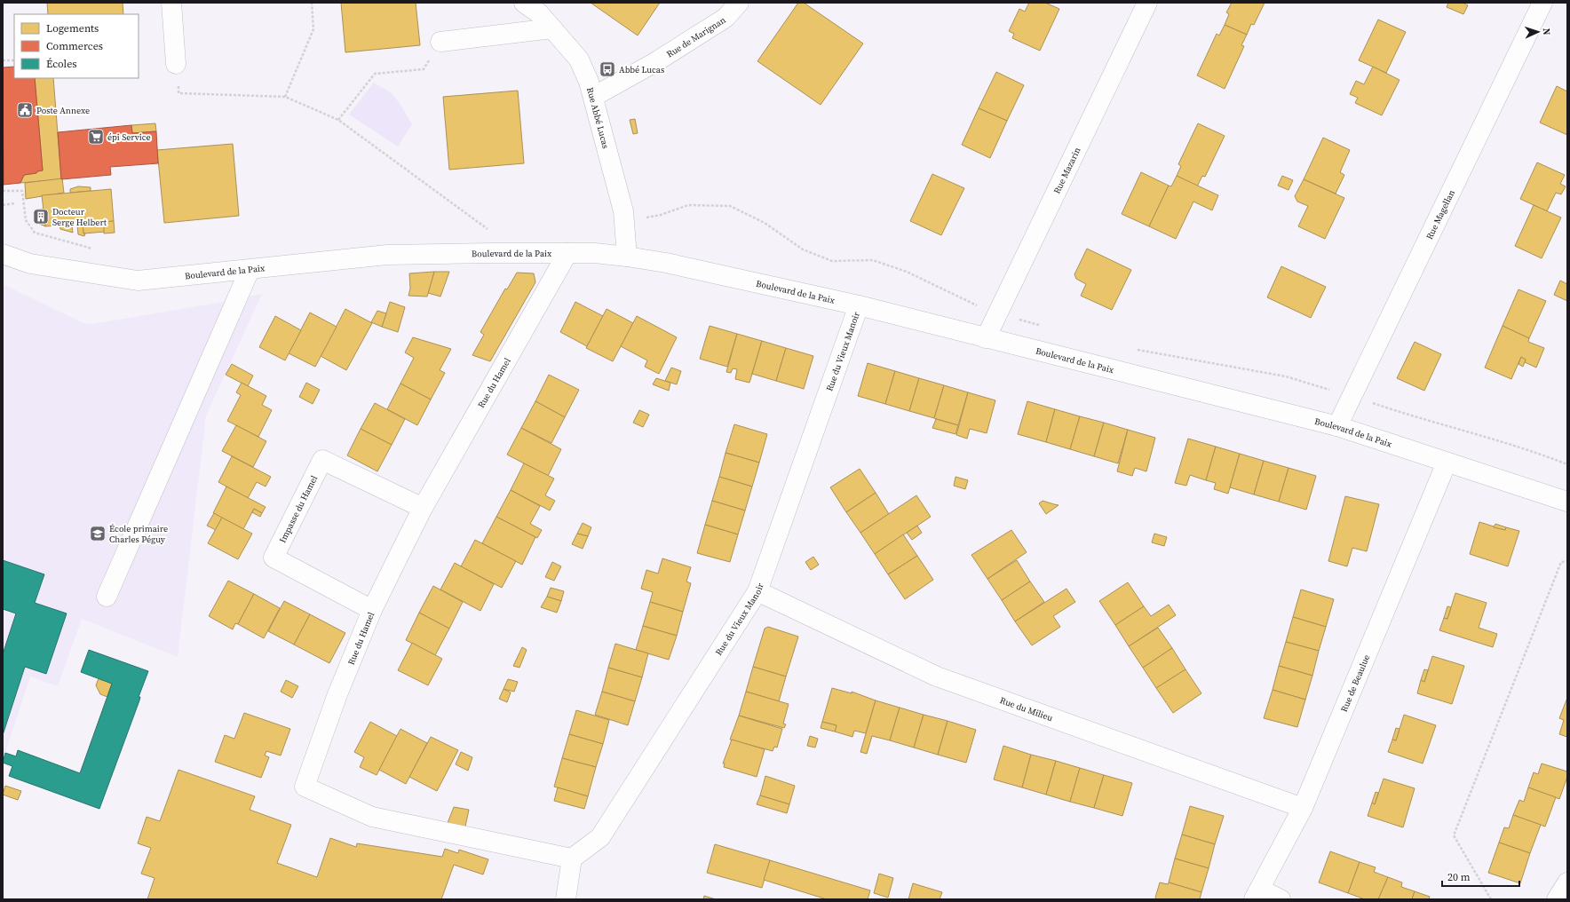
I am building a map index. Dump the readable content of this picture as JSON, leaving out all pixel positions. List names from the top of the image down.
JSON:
{
  "streets": {
    "street": [
      "Rue de Marignan",
      "Rue Abbé Lucas",
      "Rue Mazarin",
      "Rue Magellan",
      "Boulevard de la Paix",
      "Rue du Vieux Manoir",
      "Rue du Hamel",
      "Impasse du Hamel",
      "Rue de Beaulue",
      "Rue du Milieu"
    ]
  },
  "crossings": [
    ["Rue de Marignan", "Rue Abbé Lucas"],
    ["Rue Abbé Lucas", "Boulevard de la Paix"],
    ["Rue Mazarin", "Boulevard de la Paix"],
    ["Rue Magellan", "Boulevard de la Paix"],
    ["Boulevard de la Paix", "Rue du Vieux Manoir"],
    ["Boulevard de la Paix", "Rue du Hamel"],
    ["Boulevard de la Paix", "Rue de Beaulue"],
    ["Rue du Vieux Manoir", "Rue du Hamel"],
    ["Rue du Vieux Manoir", "Rue du Milieu"],
    ["Rue du Hamel", "Impasse du Hamel"],
    ["Rue de Beaulue", "Rue du Milieu"]
  ],
  "places": {
    "bus stop": ["Abbé Lucas"],
    "public building": ["Poste Annexe"],
    "supermarket": ["épi Service"],
    "building": ["Docteur Serge Helbert"],
    "school or university": ["École primaire Charles Péguy"]
  },
  "legend": ["Logements", "Commerces", "Écoles"],
  "scale_bar": "20 m",
  "north": "right"
}
